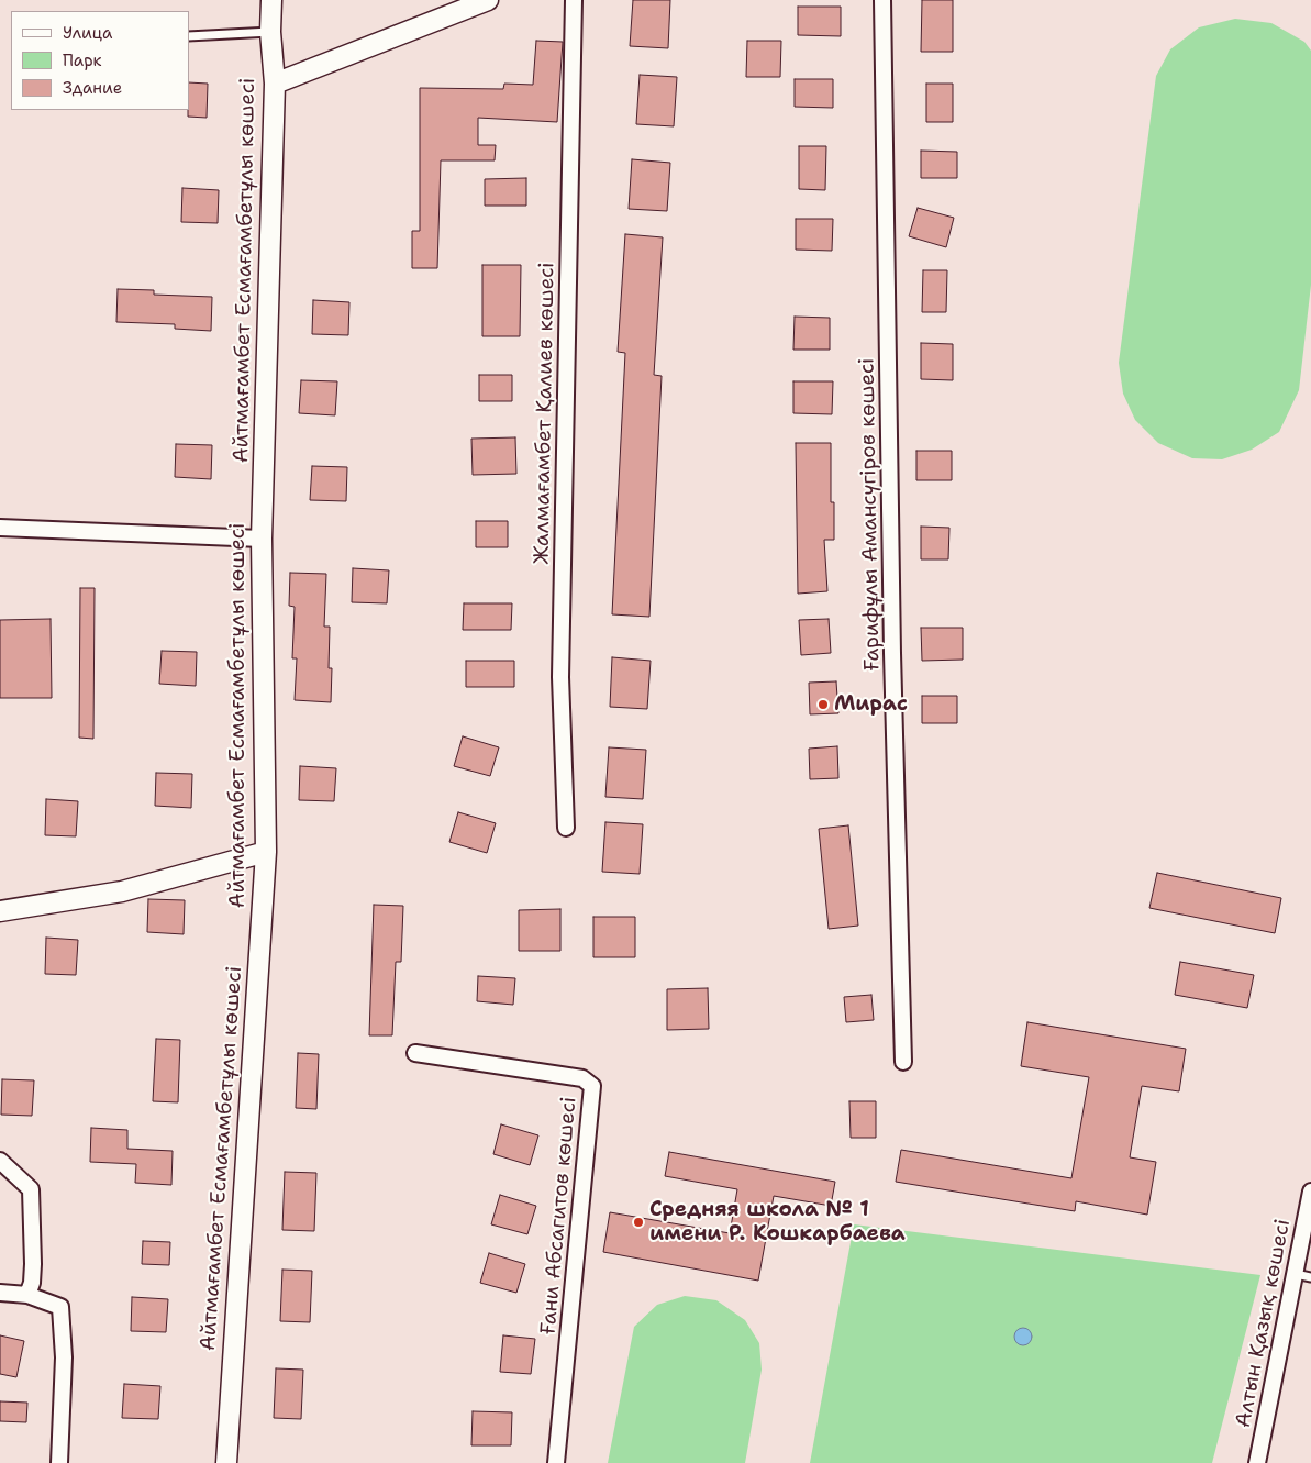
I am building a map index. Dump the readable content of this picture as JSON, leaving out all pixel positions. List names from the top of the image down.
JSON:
{
  "streets": {
    "street": [
      "Айтмағамбет Есмағамбетұлы көшесі",
      "Жалмағамбет Қалиев көшесі",
      "Ғарифұлы Амансүгіров көшесі",
      "Ғани Абсагитов көшесі",
      "Алтын Қазық көшесі"
    ]
  },
  "places": ["Мирас", "Средняя школа № 1 имени Р. Кошкарбаева"],
  "legend": ["Улица", "Парк", "Здание"]
}
